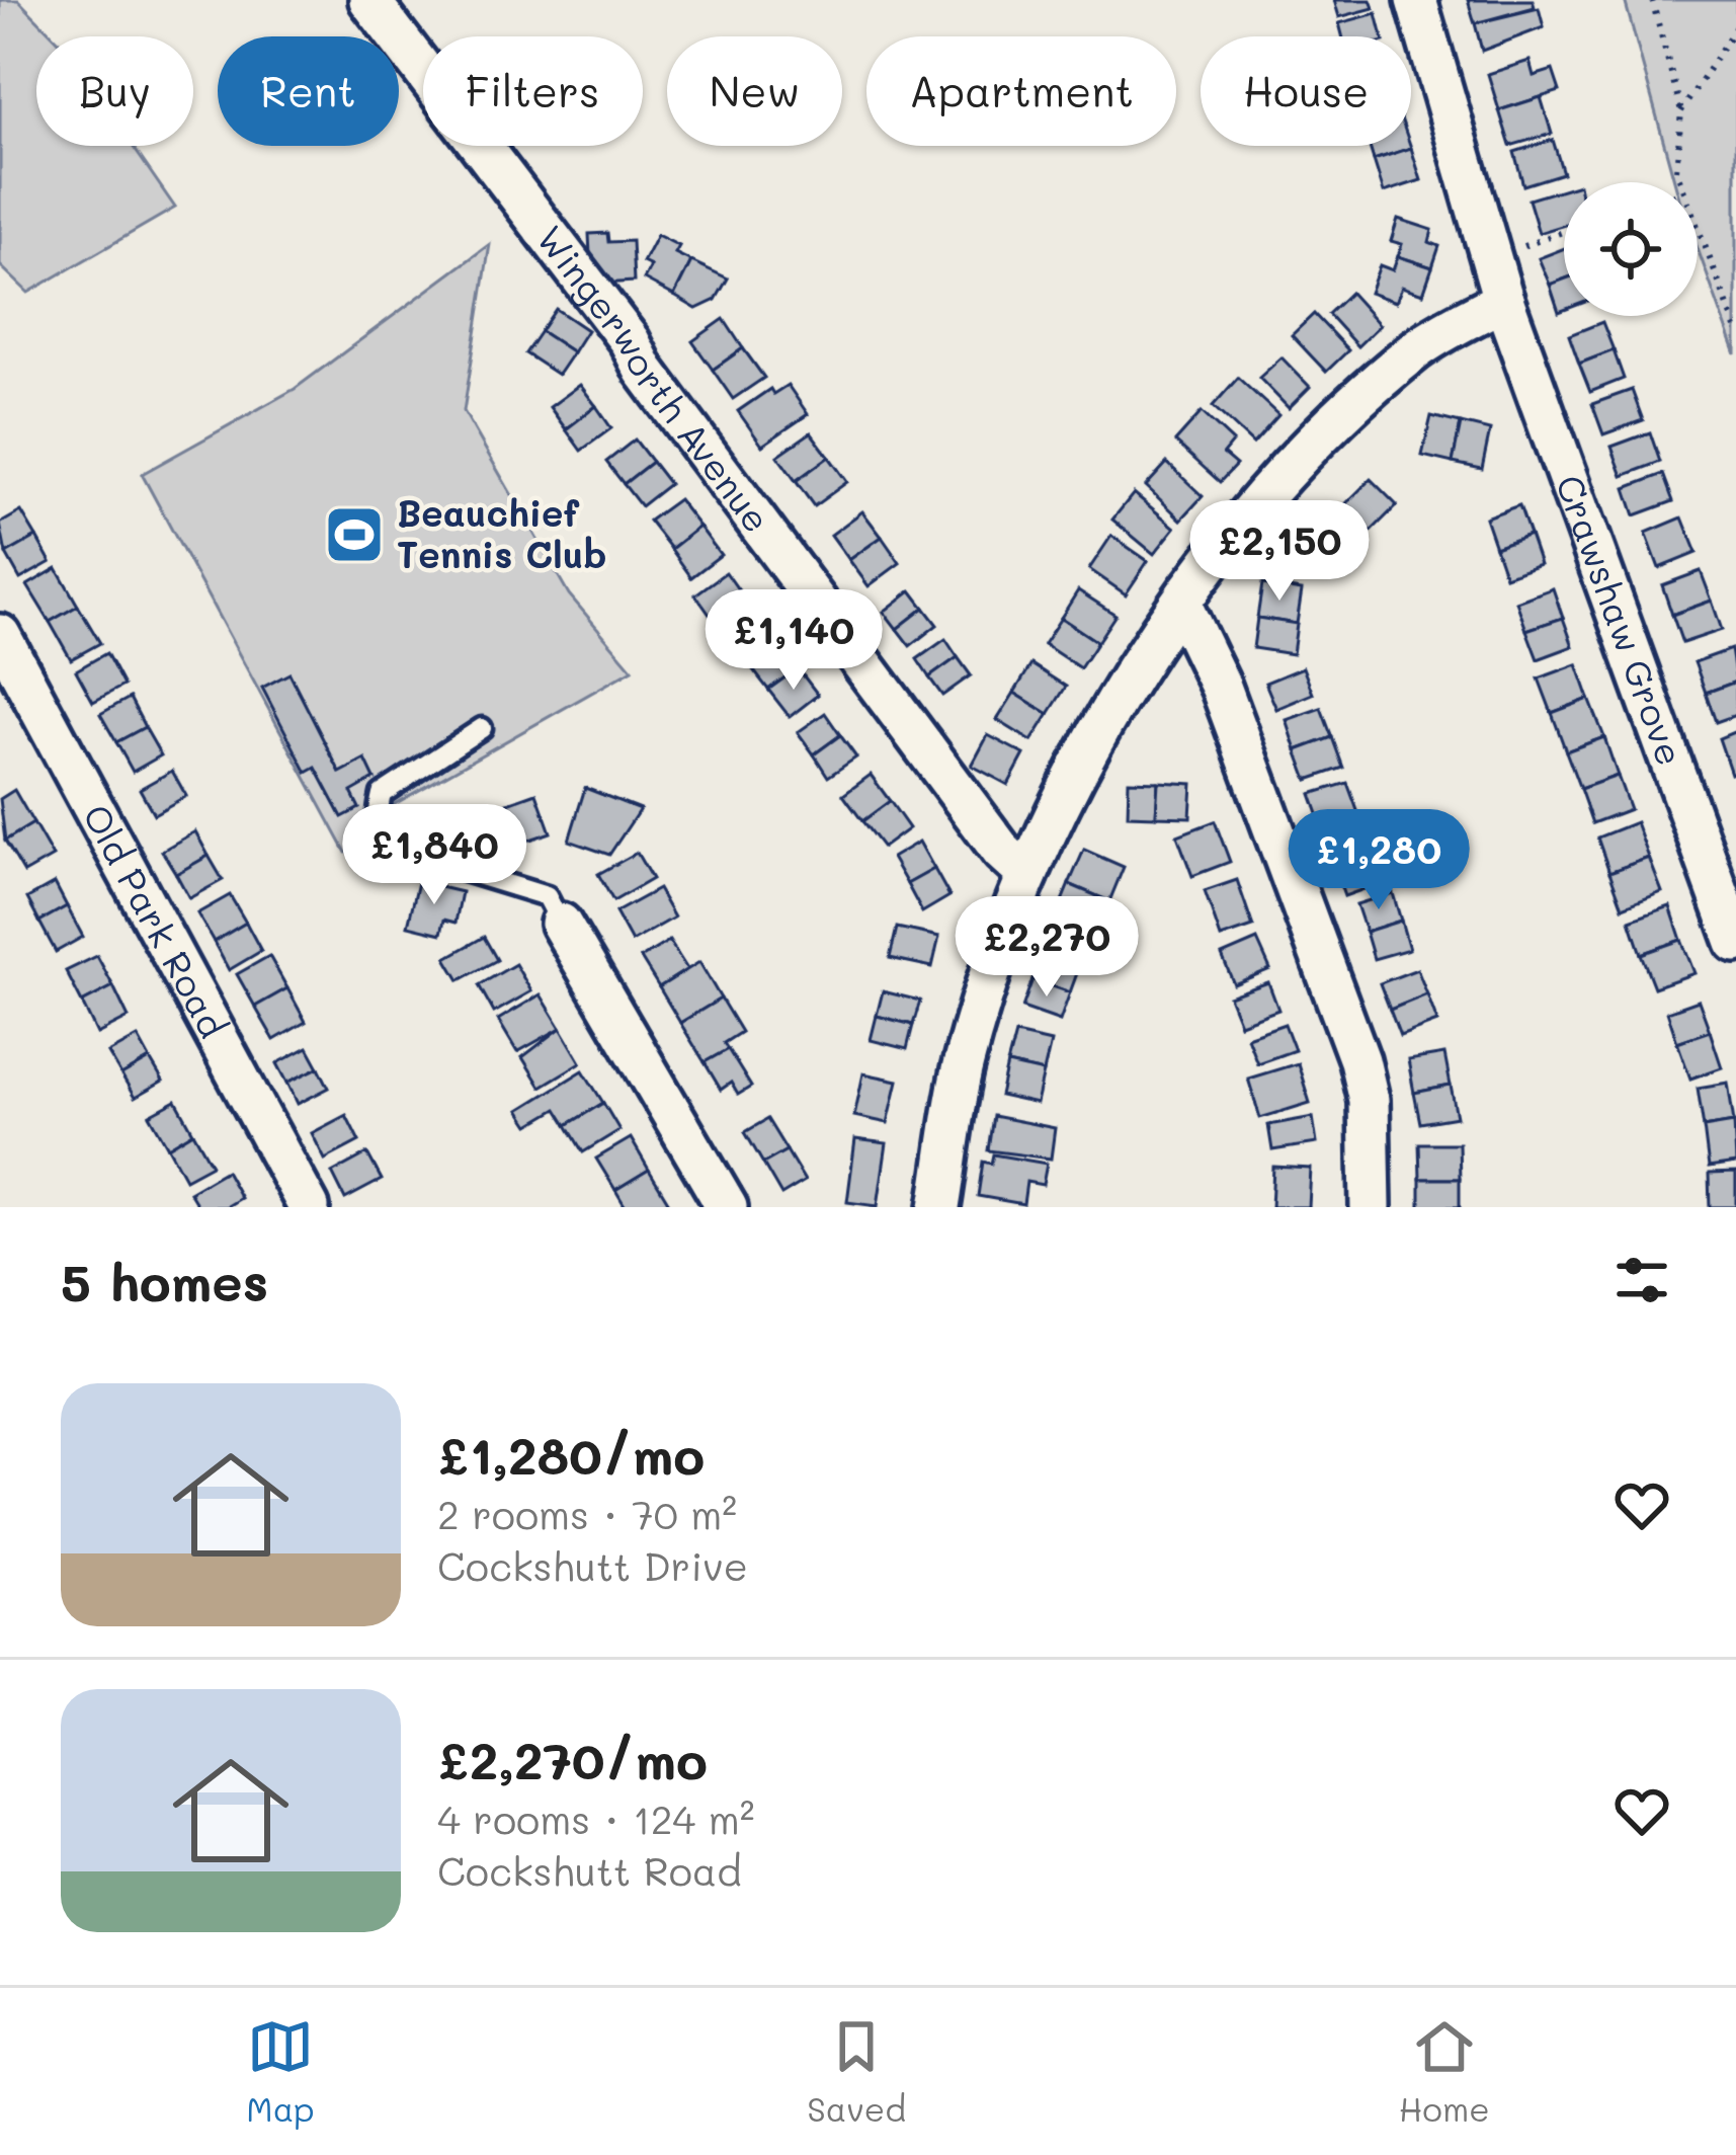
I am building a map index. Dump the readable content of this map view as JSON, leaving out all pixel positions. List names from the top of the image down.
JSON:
{
  "streets": {
    "street": ["Wingerworth Avenue", "Crawshaw Grove", "Old Park Road"]
  },
  "places": {
    "sports": ["Beauchief Tennis Club"]
  },
  "page": {
    "chip": [
      "Buy",
      "Rent",
      "Filters",
      "New",
      "Apartment",
      "House"
    ],
    "price": [
      "£2,150",
      "£1,140",
      "£1,840",
      "£1,280",
      "£2,270"
    ],
    "heading": "5 homes",
    "list": [
      {
        "name": "£1,280/mo",
        "note": "2 rooms · 70 m² · Cockshutt Drive"
      },
      {
        "name": "£2,270/mo",
        "note": "4 rooms · 124 m² · Cockshutt Road"
      }
    ],
    "tabs": ["Map", "Saved", "Home"]
  }
}
